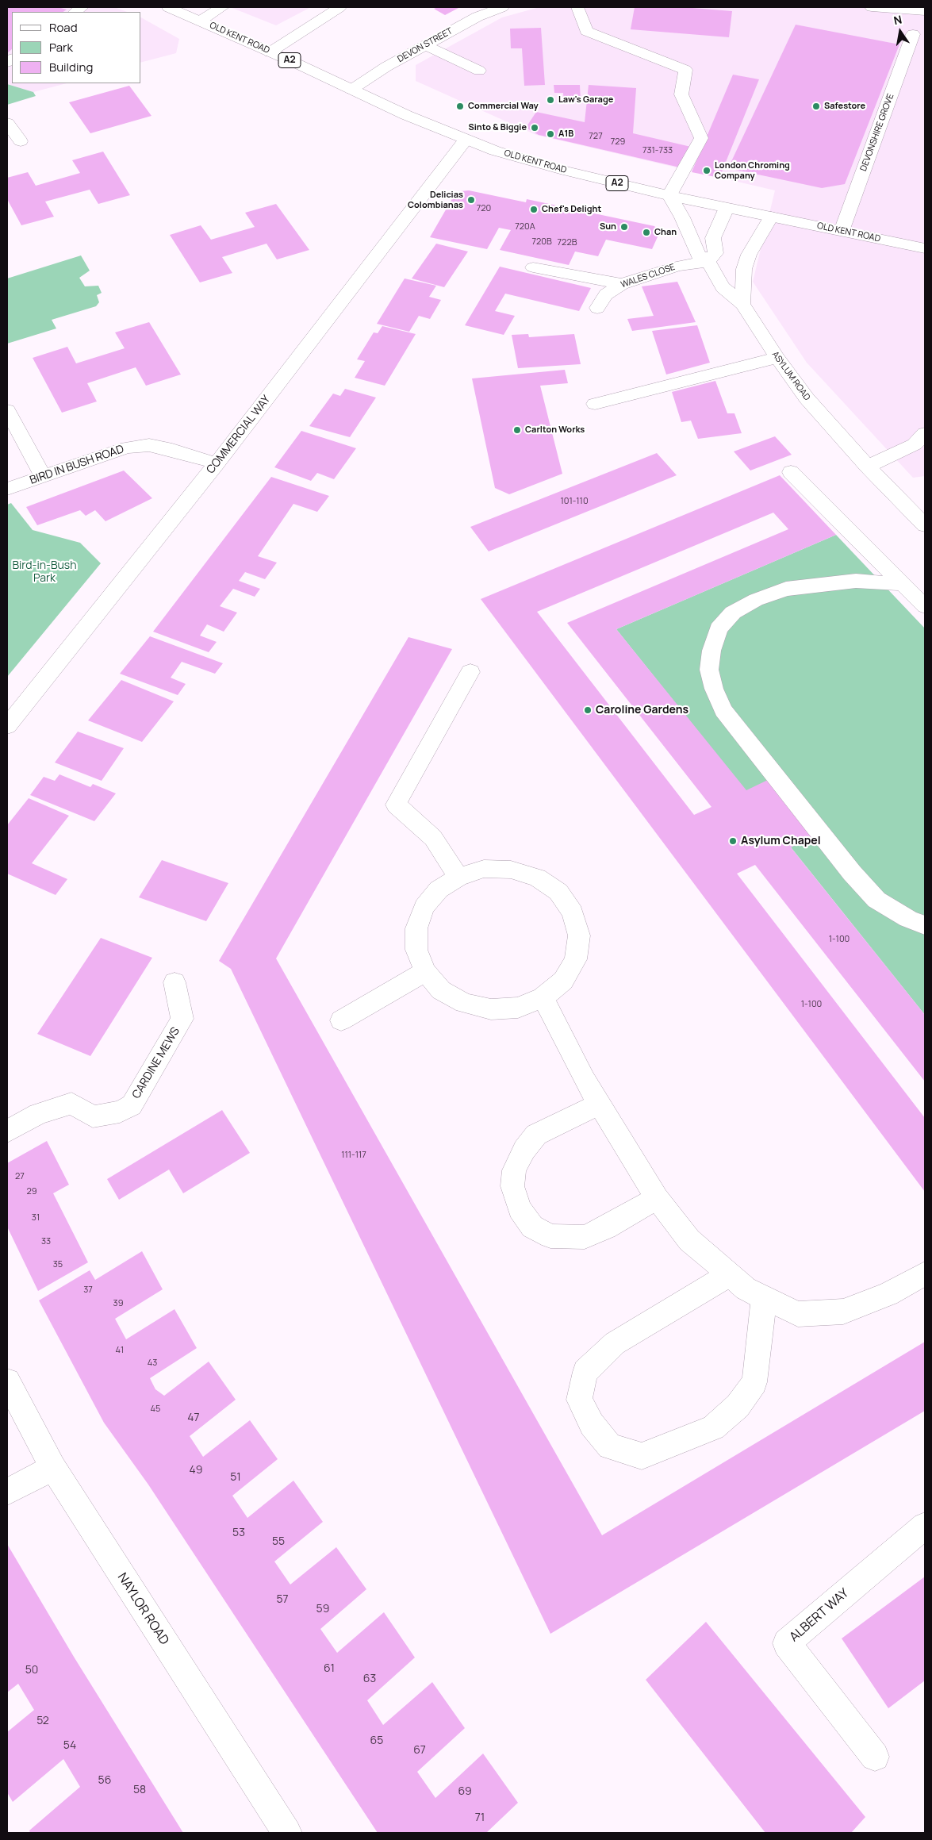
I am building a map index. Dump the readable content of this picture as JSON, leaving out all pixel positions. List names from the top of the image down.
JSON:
{
  "streets": {
    "main road": [
      "OLD KENT ROAD",
      "DEVON STREET",
      "A2",
      "DEVONSHIRE GROVE",
      "WALES CLOSE",
      "ASYLUM ROAD",
      "COMMERCIAL WAY",
      "BIRD IN BUSH ROAD",
      "CARDINE MEWS",
      "NAYLOR ROAD",
      "ALBERT WAY"
    ]
  },
  "crossings": [
    ["OLD KENT ROAD", "DEVON STREET"],
    ["OLD KENT ROAD", "DEVONSHIRE GROVE"],
    ["OLD KENT ROAD", "ASYLUM ROAD"],
    ["OLD KENT ROAD", "COMMERCIAL WAY"],
    ["WALES CLOSE", "ASYLUM ROAD"],
    ["COMMERCIAL WAY", "BIRD IN BUSH ROAD"]
  ],
  "parks": ["Bird-in-Bush Park"],
  "places": [
    "Law's Garage",
    "Commercial Way",
    "Safestore",
    "Sinto & Biggie",
    "A1B",
    "London Chroming Company",
    "Delicias Colombianas",
    "Chef's Delight",
    "Sun",
    "Chan",
    "Carlton Works",
    "Caroline Gardens",
    "Asylum Chapel"
  ],
  "house_numbers": [
    "727",
    "729",
    "731-733",
    "720",
    "720A",
    "720B",
    "722B",
    "101-110",
    "1-100",
    "1-100",
    "111-117",
    "27",
    "29",
    "31",
    "33",
    "35",
    "37",
    "39",
    "41",
    "43",
    "45",
    "47",
    "49",
    "51",
    "53",
    "55",
    "57",
    "59",
    "61",
    "50",
    "63",
    "52",
    "65",
    "54",
    "67",
    "56",
    "58",
    "69",
    "71"
  ],
  "legend": ["Road", "Park", "Building"],
  "north": "top"
}
